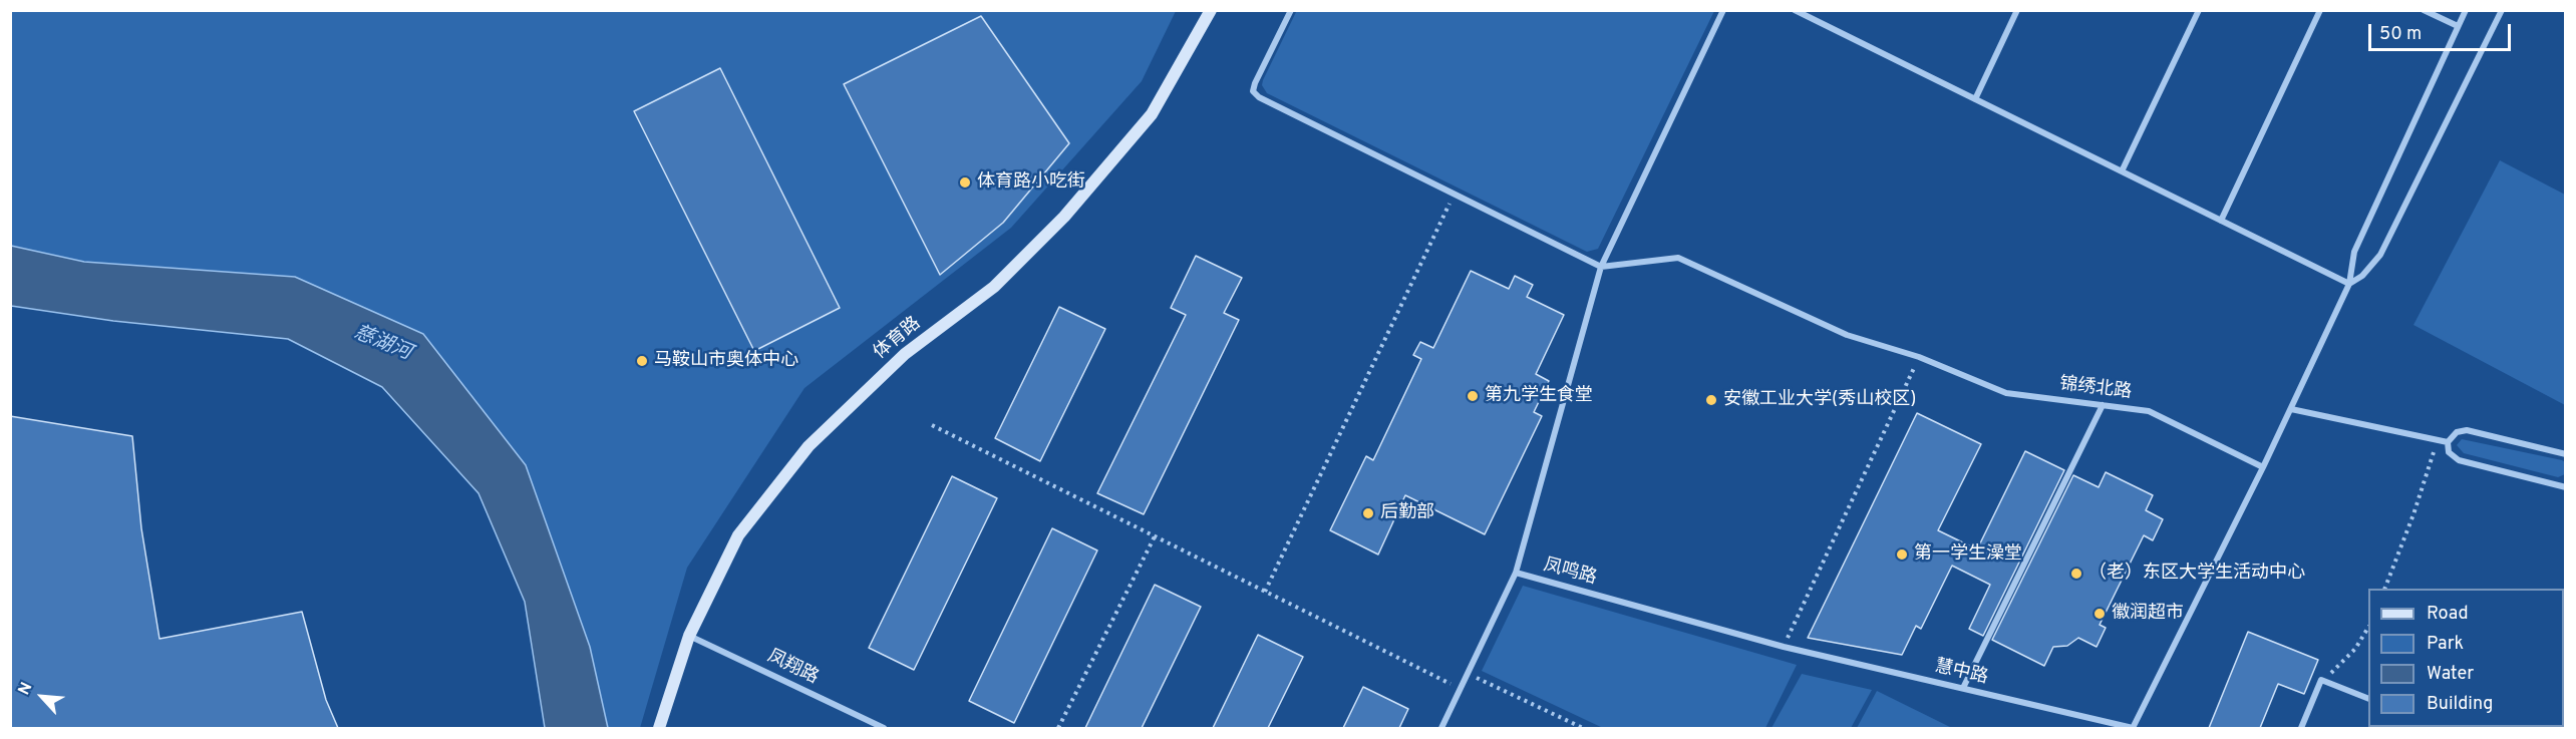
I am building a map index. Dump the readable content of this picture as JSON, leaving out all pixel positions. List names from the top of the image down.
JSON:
{
  "streets": {
    "street": [
      "体育路",
      "锦绣北路",
      "凤鸣路",
      "凤翔路",
      "慧中路"
    ]
  },
  "crossings": [
    ["体育路", "凤翔路"],
    ["锦绣北路", "慧中路"],
    ["凤鸣路", "慧中路"]
  ],
  "water": ["慈湖河"],
  "places": [
    "体育路小吃街",
    "马鞍山市奥体中心",
    "第九学生食堂",
    "安徽工业大学(秀山校区)",
    "后勤部",
    "第一学生澡堂",
    "（老）东区大学生活动中心",
    "徽润超市"
  ],
  "legend": [
    "Road",
    "Park",
    "Water",
    "Building"
  ],
  "scale_bar": "50 m",
  "north": "top left"
}
